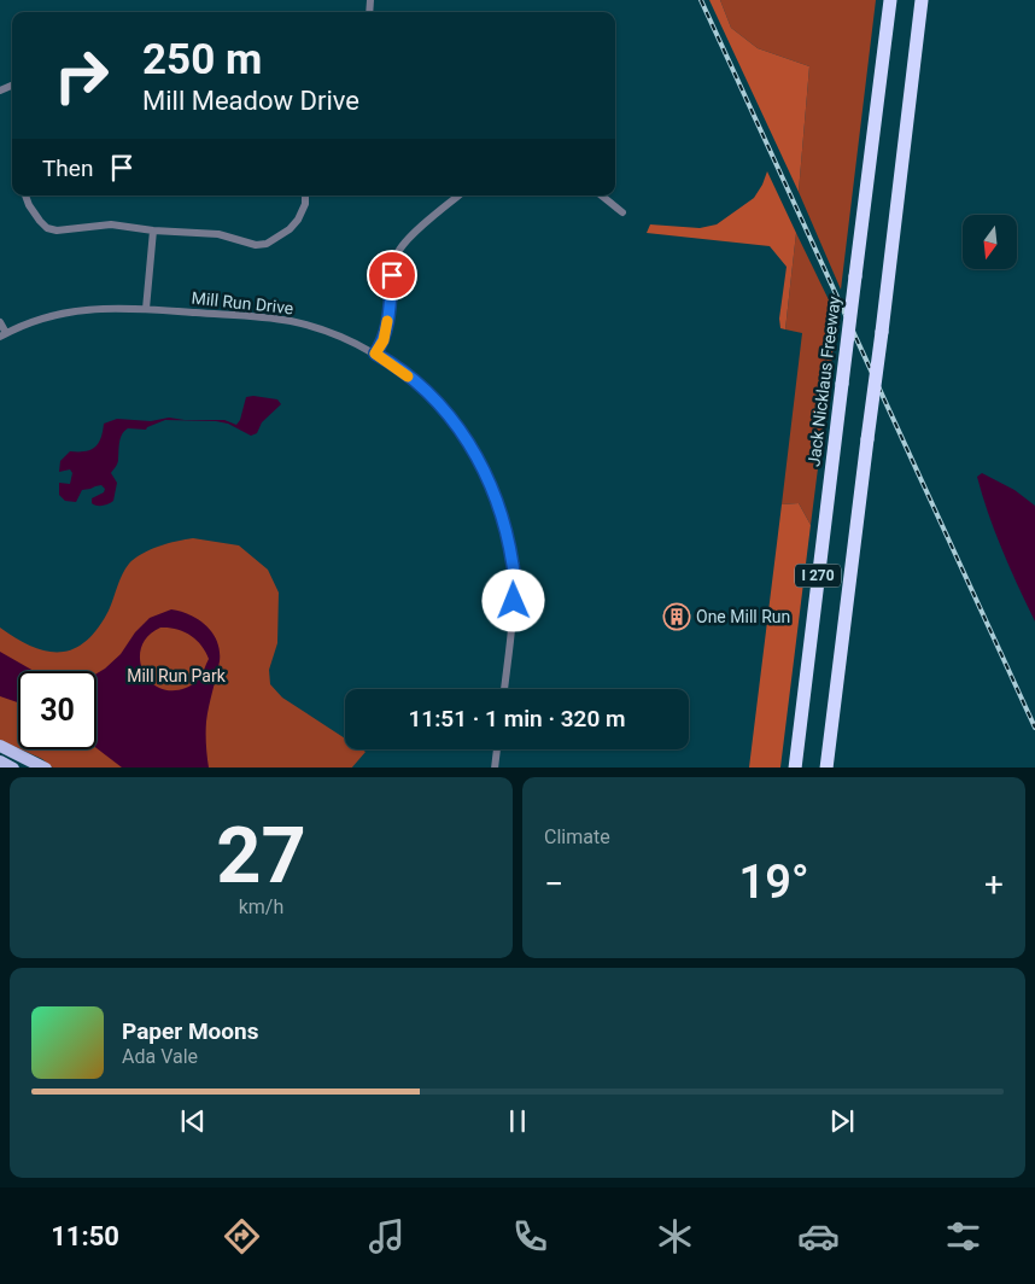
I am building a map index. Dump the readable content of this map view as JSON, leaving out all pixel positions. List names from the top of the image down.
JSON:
{
  "streets": {
    "highway": ["Jack Nicklaus Freeway", "I 270"],
    "street": ["Mill Run Drive"]
  },
  "parks": ["Mill Run Park"],
  "places": {
    "building": ["One Mill Run"]
  },
  "north": "bottom",
  "page": {
    "turn": ["250 m", "Mill Meadow Drive"],
    "then": "Then",
    "limit": "30",
    "trip": "11:51 · 1 min · 320 m",
    "tile": [
      ["27", "km/h"],
      "Climate"
    ],
    "heat": ["−", "19°", "+"],
    "song": ["Paper Moons", "Ada Vale"],
    "tabs": "11:50"
  }
}
